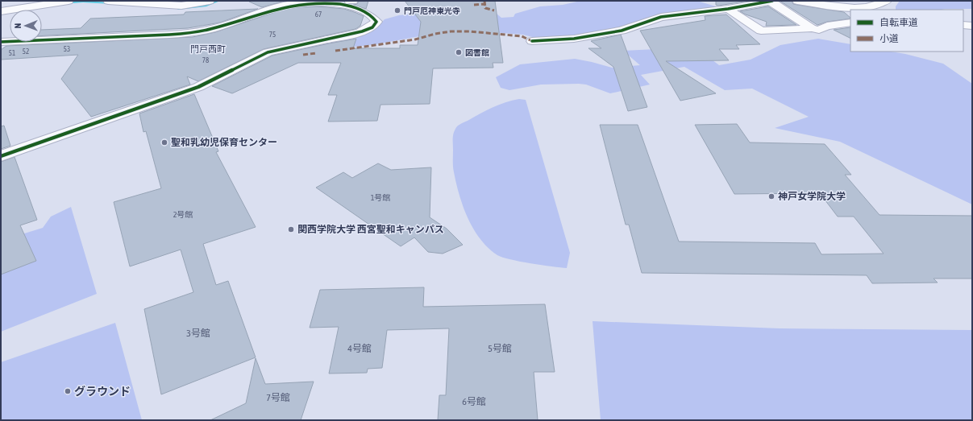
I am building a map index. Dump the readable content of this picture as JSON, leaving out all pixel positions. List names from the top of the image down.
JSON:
{
  "districts": ["門戸西町"],
  "places": [
    "門戸厄神東光寺",
    "図書館",
    "聖和乳幼児保育センター",
    "神戸女学院大学",
    "関西学院大学 西宮聖和キャンパス",
    "グラウンド"
  ],
  "house_numbers": [
    "67",
    "75",
    "53",
    "52",
    "51",
    "78",
    "1号館",
    "2号館",
    "3号館",
    "4号館",
    "5号館",
    "7号館",
    "6号館"
  ],
  "legend": ["自転車道", "小道"],
  "north": "left"
}
